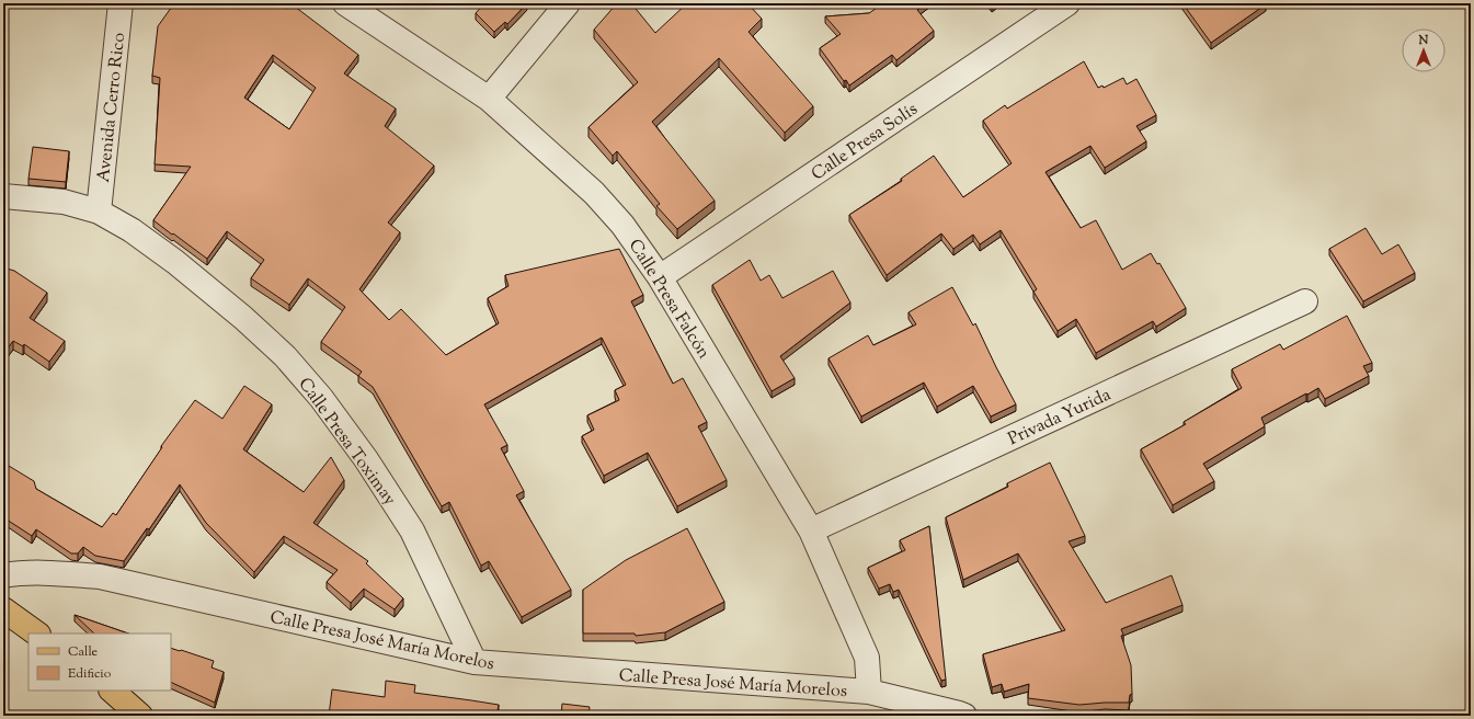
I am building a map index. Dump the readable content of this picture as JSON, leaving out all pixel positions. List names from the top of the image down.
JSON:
{
  "streets": {
    "street": [
      "Avenida Cerro Rico",
      "Calle Presa Solís",
      "Calle Presa Falcón",
      "Privada Yurida",
      "Calle Presa Toximay",
      "Calle Presa José María Morelos"
    ]
  },
  "crossings": [
    ["Avenida Cerro Rico", "Calle Presa Toximay"],
    ["Calle Presa Solís", "Calle Presa Falcón"],
    ["Calle Presa Falcón", "Privada Yurida"],
    ["Calle Presa Falcón", "Calle Presa José María Morelos"],
    ["Calle Presa Toximay", "Calle Presa José María Morelos"]
  ],
  "legend": ["Calle", "Edificio"],
  "north": "top"
}
